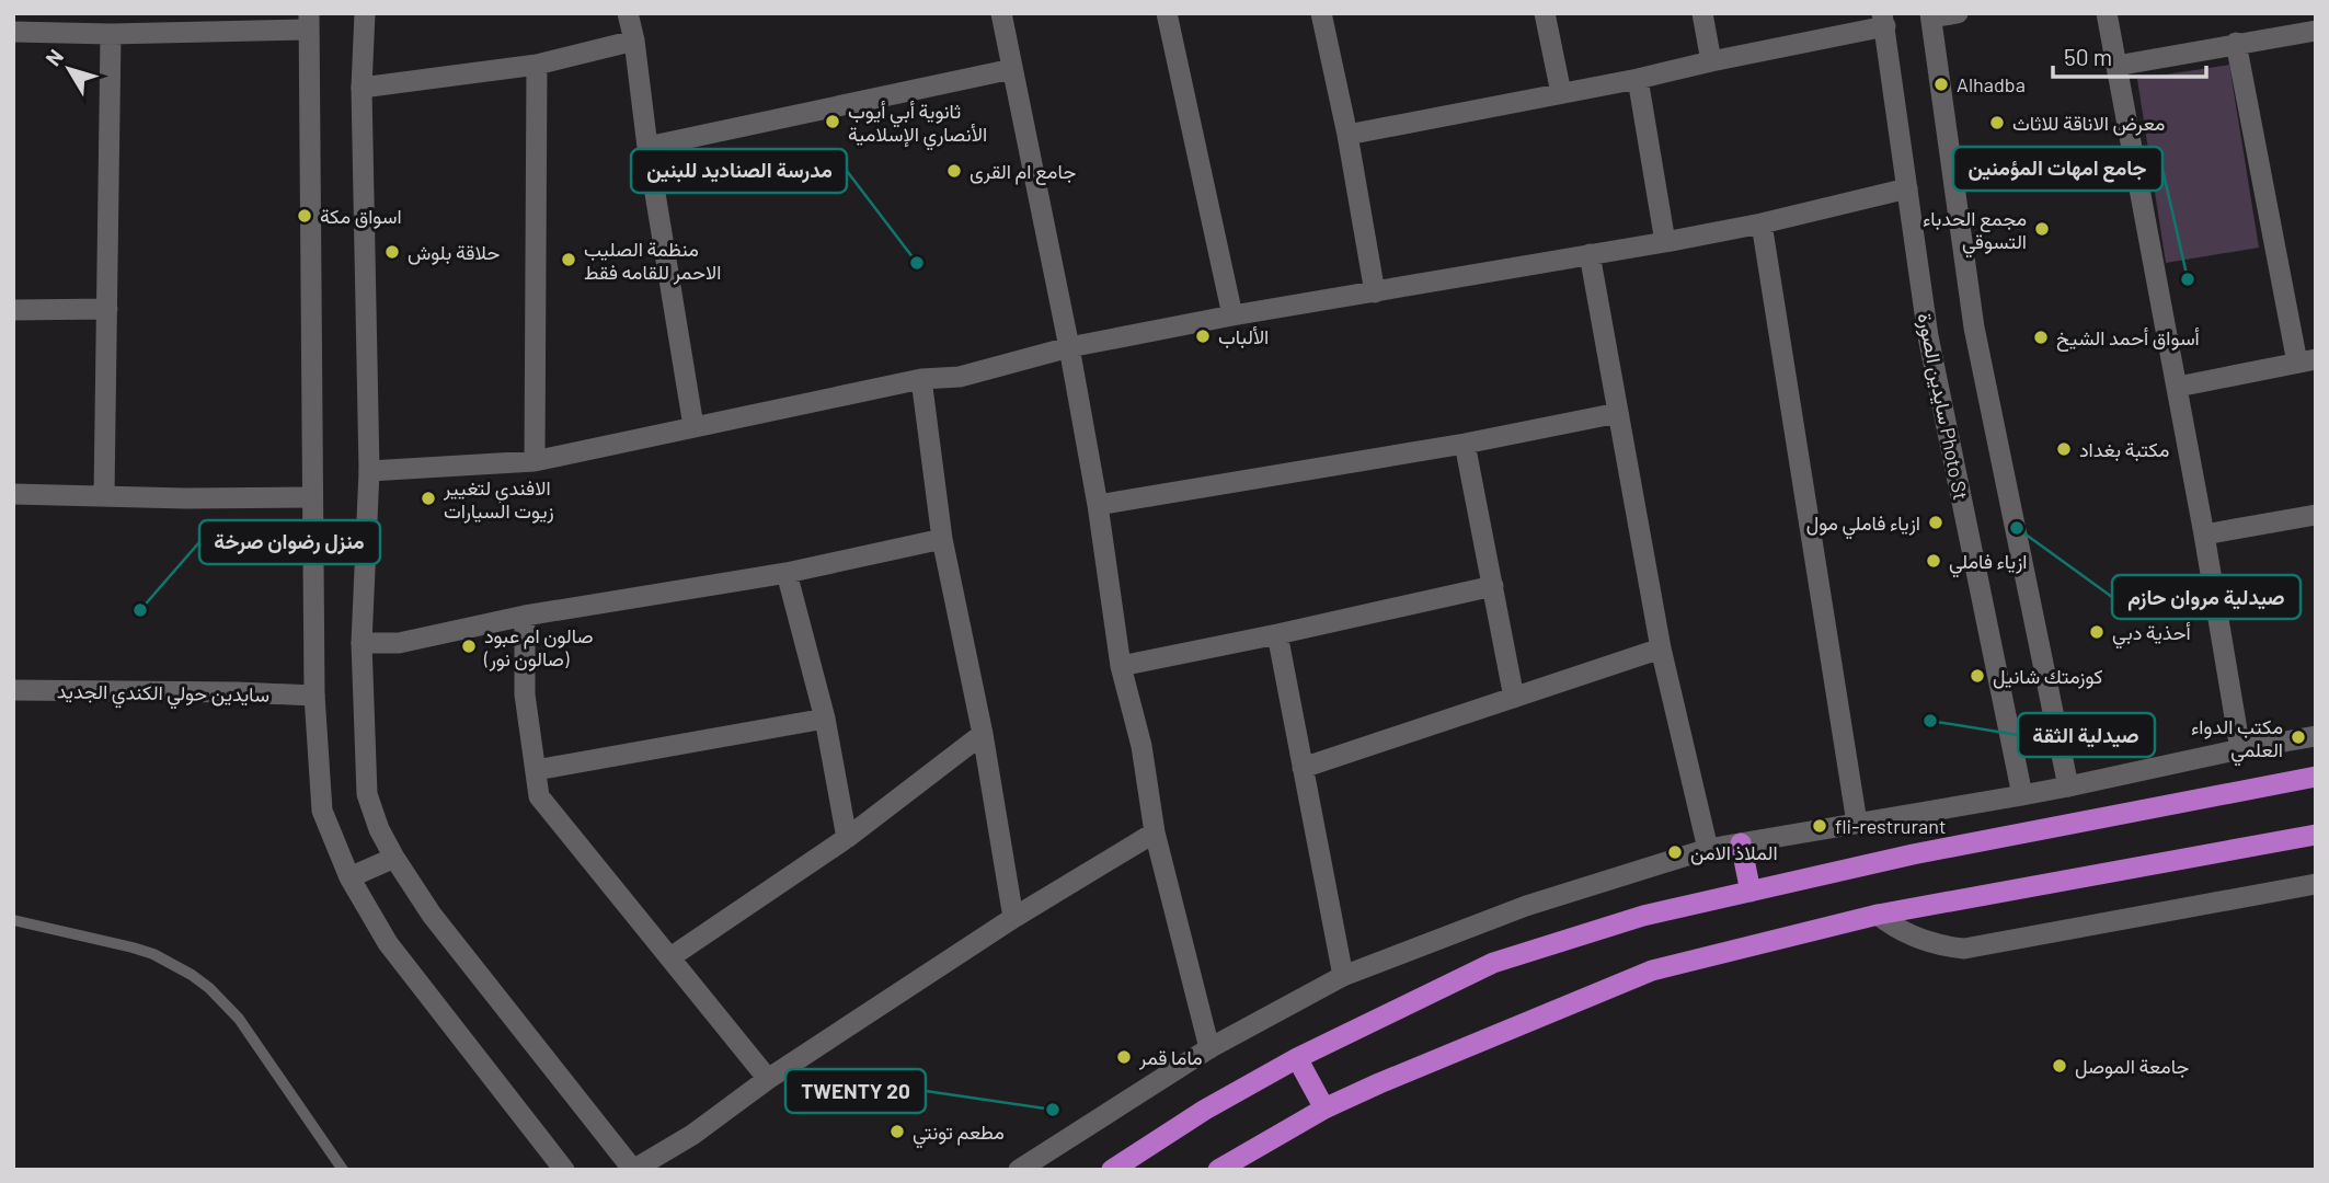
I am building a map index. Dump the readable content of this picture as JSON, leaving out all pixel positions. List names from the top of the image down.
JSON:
{
  "streets": {
    "street": ["سايدين الصورة Photo St", "سايدين حولي الكندي الجديد"]
  },
  "places": [
    "Alhadba",
    "ثانوية أبي أيوب الأنصاري الإسلامية",
    "معرض الاناقة للاثاث",
    "جامع ام القرى",
    "اسواق مكة",
    "مجمع الحدباء التسوقي",
    "حلاقة بلوش",
    "منظمة الصليب الاحمر للقامه فقط",
    "مدرسة الصناديد للبنين",
    "جامع امهات المؤمنين",
    "الألباب",
    "أسواق أحمد الشيخ",
    "مكتبة بغداد",
    "الافندي لتغيير زيوت السيارات",
    "ازياء فاملي مول",
    "صيدلية مروان حازم",
    "ازياء فاملي",
    "منزل رضوان صرخة",
    "أحذية دبي",
    "صالون ام عبود (صالون نور)",
    "كوزمتك شانيل",
    "صيدلية الثقة",
    "مكتب الدواء العلمي",
    "fli-restrurant",
    "الملاذ الامن",
    "ماما قمر",
    "جامعة الموصل",
    "TWENTY 20",
    "مطعم تونتي"
  ],
  "scale_bar": "50 m",
  "north": "top left"
}
